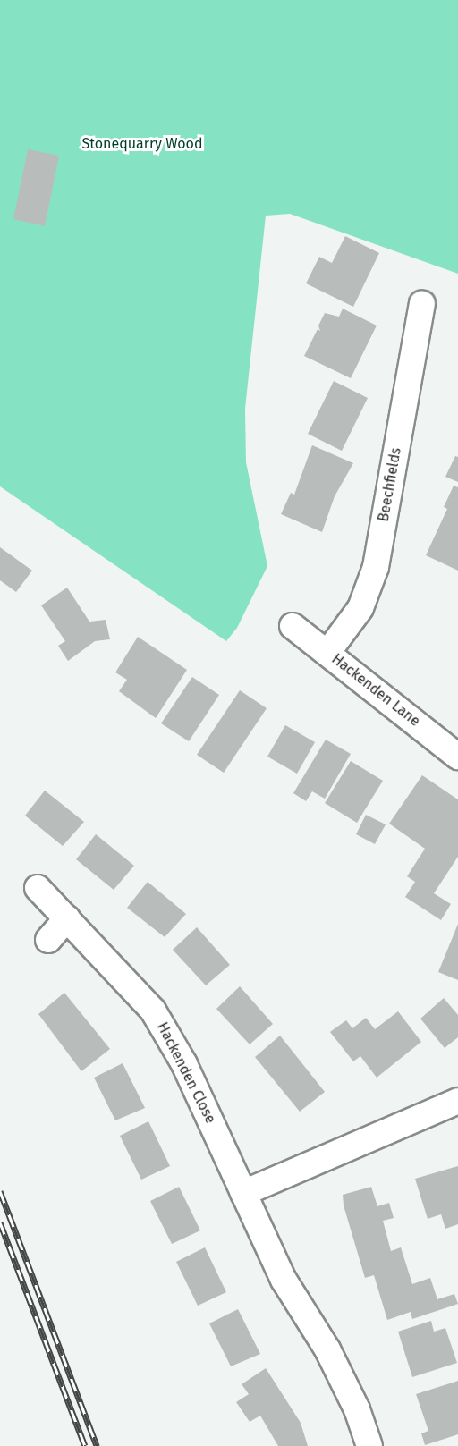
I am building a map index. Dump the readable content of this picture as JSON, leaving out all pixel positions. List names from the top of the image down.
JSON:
{
  "streets": {
    "street": ["Beechfields", "Hackenden Lane", "Hackenden Close"]
  },
  "crossings": [
    ["Beechfields", "Hackenden Lane"]
  ],
  "parks": ["Stonequarry Wood"]
}
